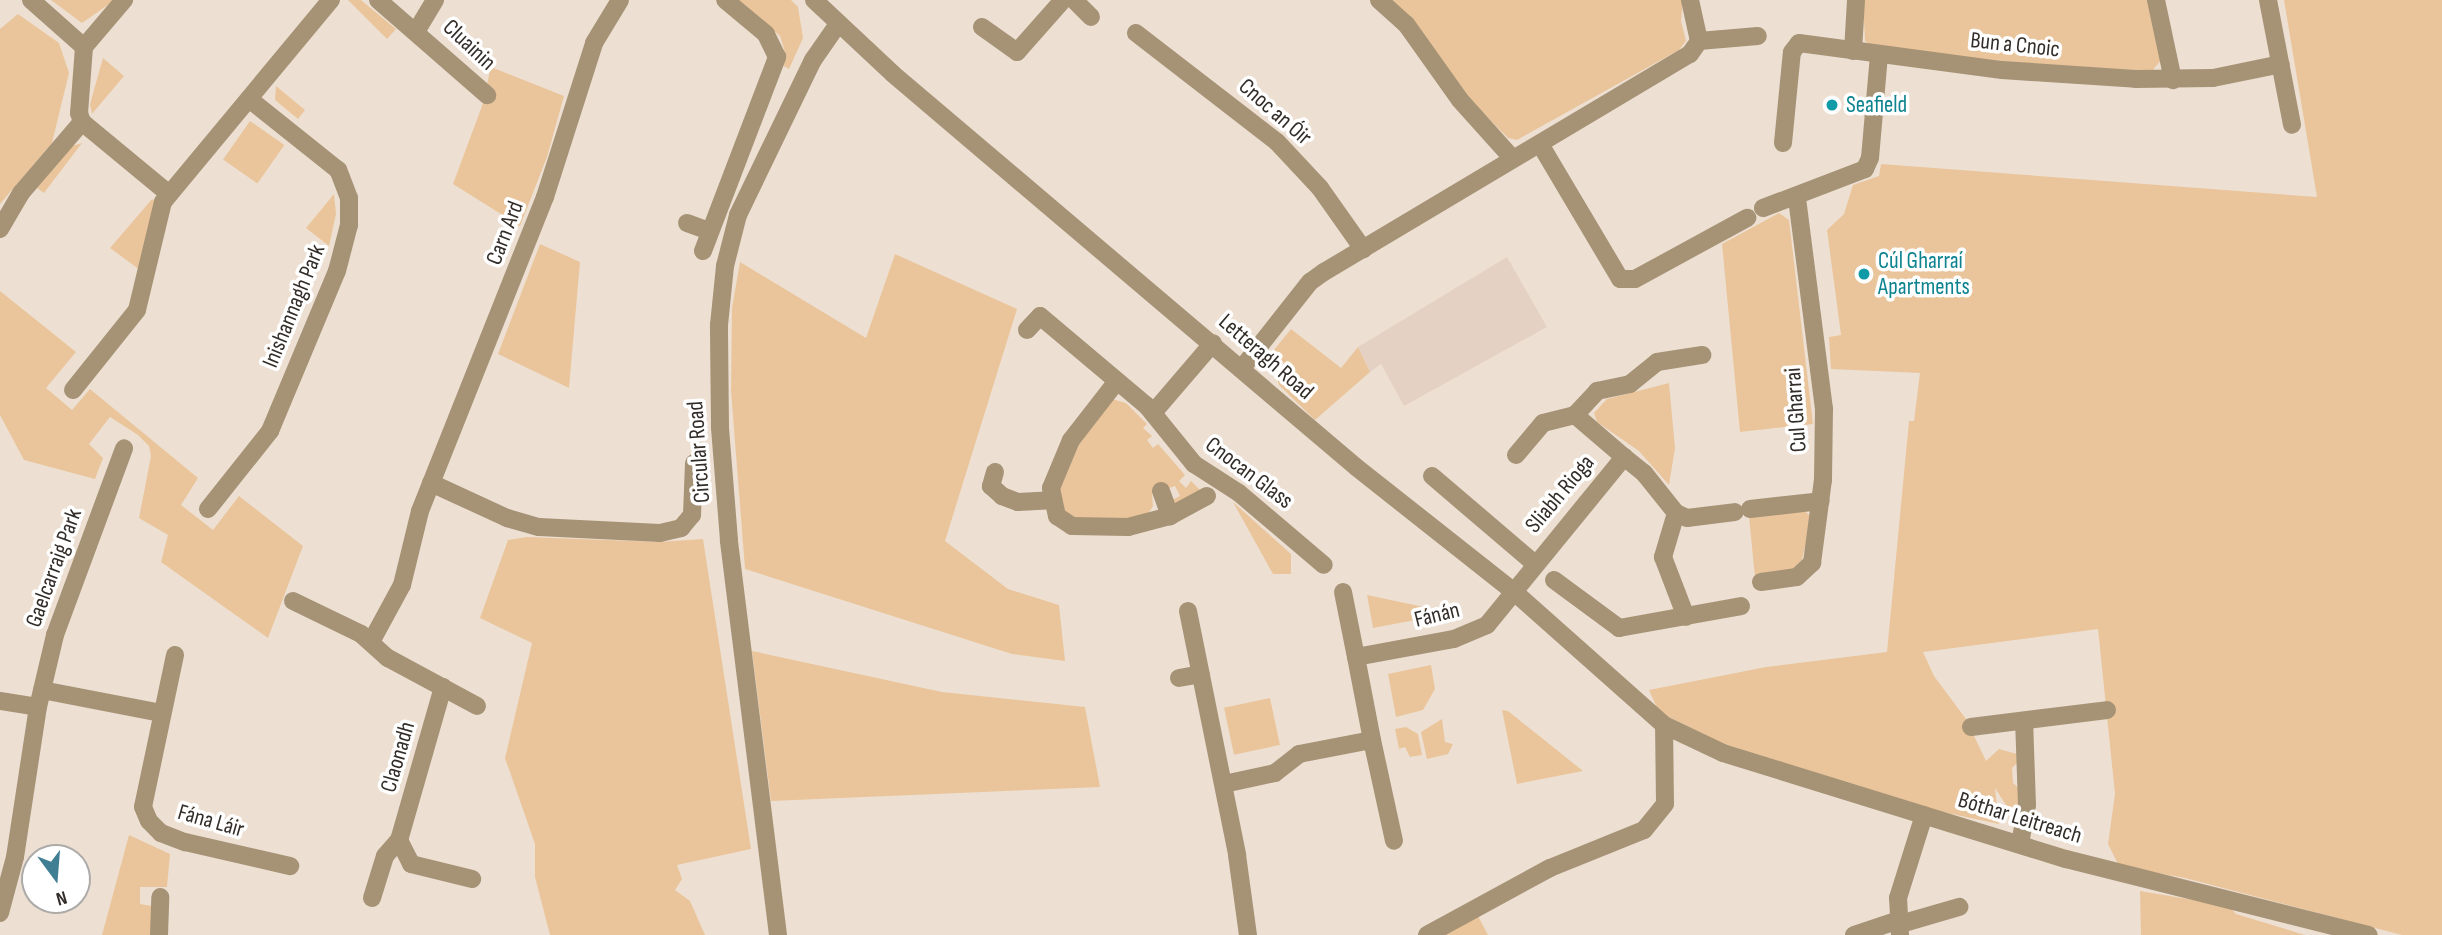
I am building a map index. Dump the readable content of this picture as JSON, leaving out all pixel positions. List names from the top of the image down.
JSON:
{
  "streets": {
    "street": [
      "Cluainin",
      "Bun a Cnoic",
      "Cnoc an Óir",
      "Carn Ard",
      "Inishannagh Park",
      "Letteragh Road",
      "Cul Gharrai",
      "Circular Road",
      "Cnocan Glass",
      "Sliabh Rioga",
      "Gaelcarraig Park",
      "Fánán",
      "Claonadh",
      "Bóthar Leitreach",
      "Fána Láir"
    ]
  },
  "crossings": [
    ["Letteragh Road", "Circular Road"],
    ["Letteragh Road", "Sliabh Rioga"],
    ["Letteragh Road", "Fánán"],
    ["Letteragh Road", "Bóthar Leitreach"],
    ["Sliabh Rioga", "Fánán"]
  ],
  "places": ["Seafield", "Cúl Gharraí Apartments"],
  "north": "bottom"
}
